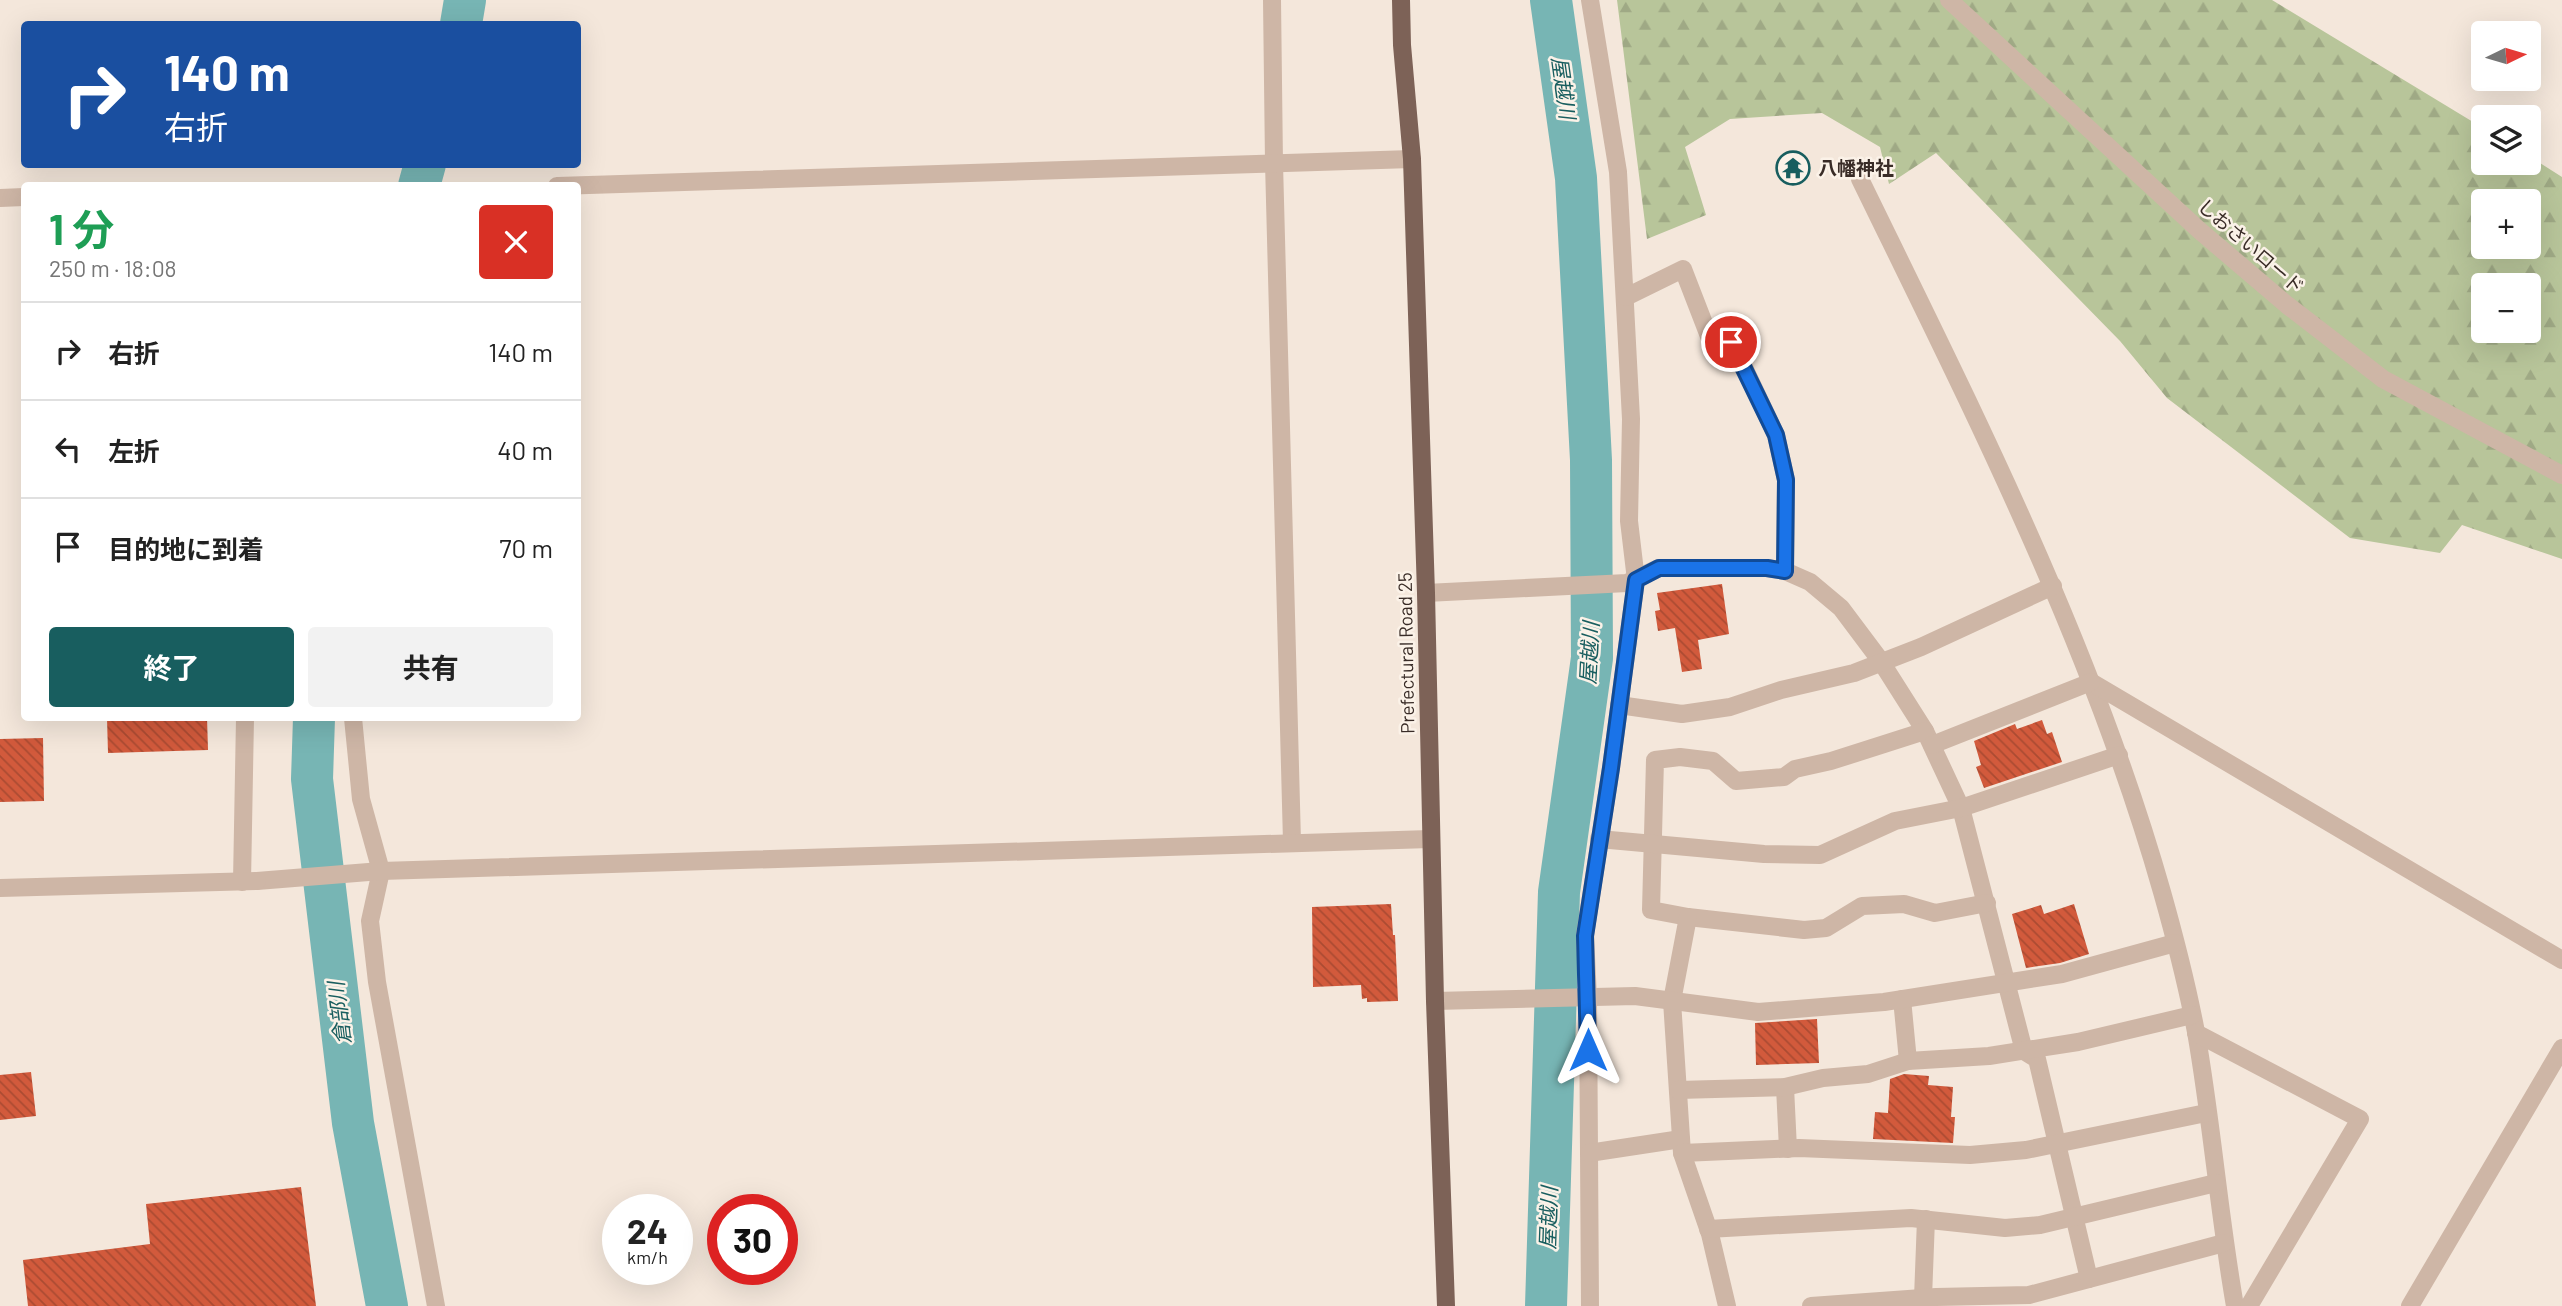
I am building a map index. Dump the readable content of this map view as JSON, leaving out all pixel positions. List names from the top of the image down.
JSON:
{
  "streets": {
    "main road": ["Prefectural Road 25"],
    "street": ["しおさいロード"]
  },
  "water": ["屋越川", "倉部川"],
  "places": {
    "temple": ["八幡神社"]
  },
  "north": "right",
  "page": {
    "map_buttons": ["+", "−"],
    "turn": ["140 m", "右折"],
    "heading": ["1 分", "250 m · 18:08"],
    "list": [
      {
        "name": "右折",
        "value": "140 m"
      },
      {
        "name": "左折",
        "value": "40 m"
      },
      {
        "name": "目的地に到着",
        "value": "70 m"
      }
    ],
    "buttons": ["終了", "共有"],
    "speed": "24 km/h",
    "limit": "30"
  }
}
